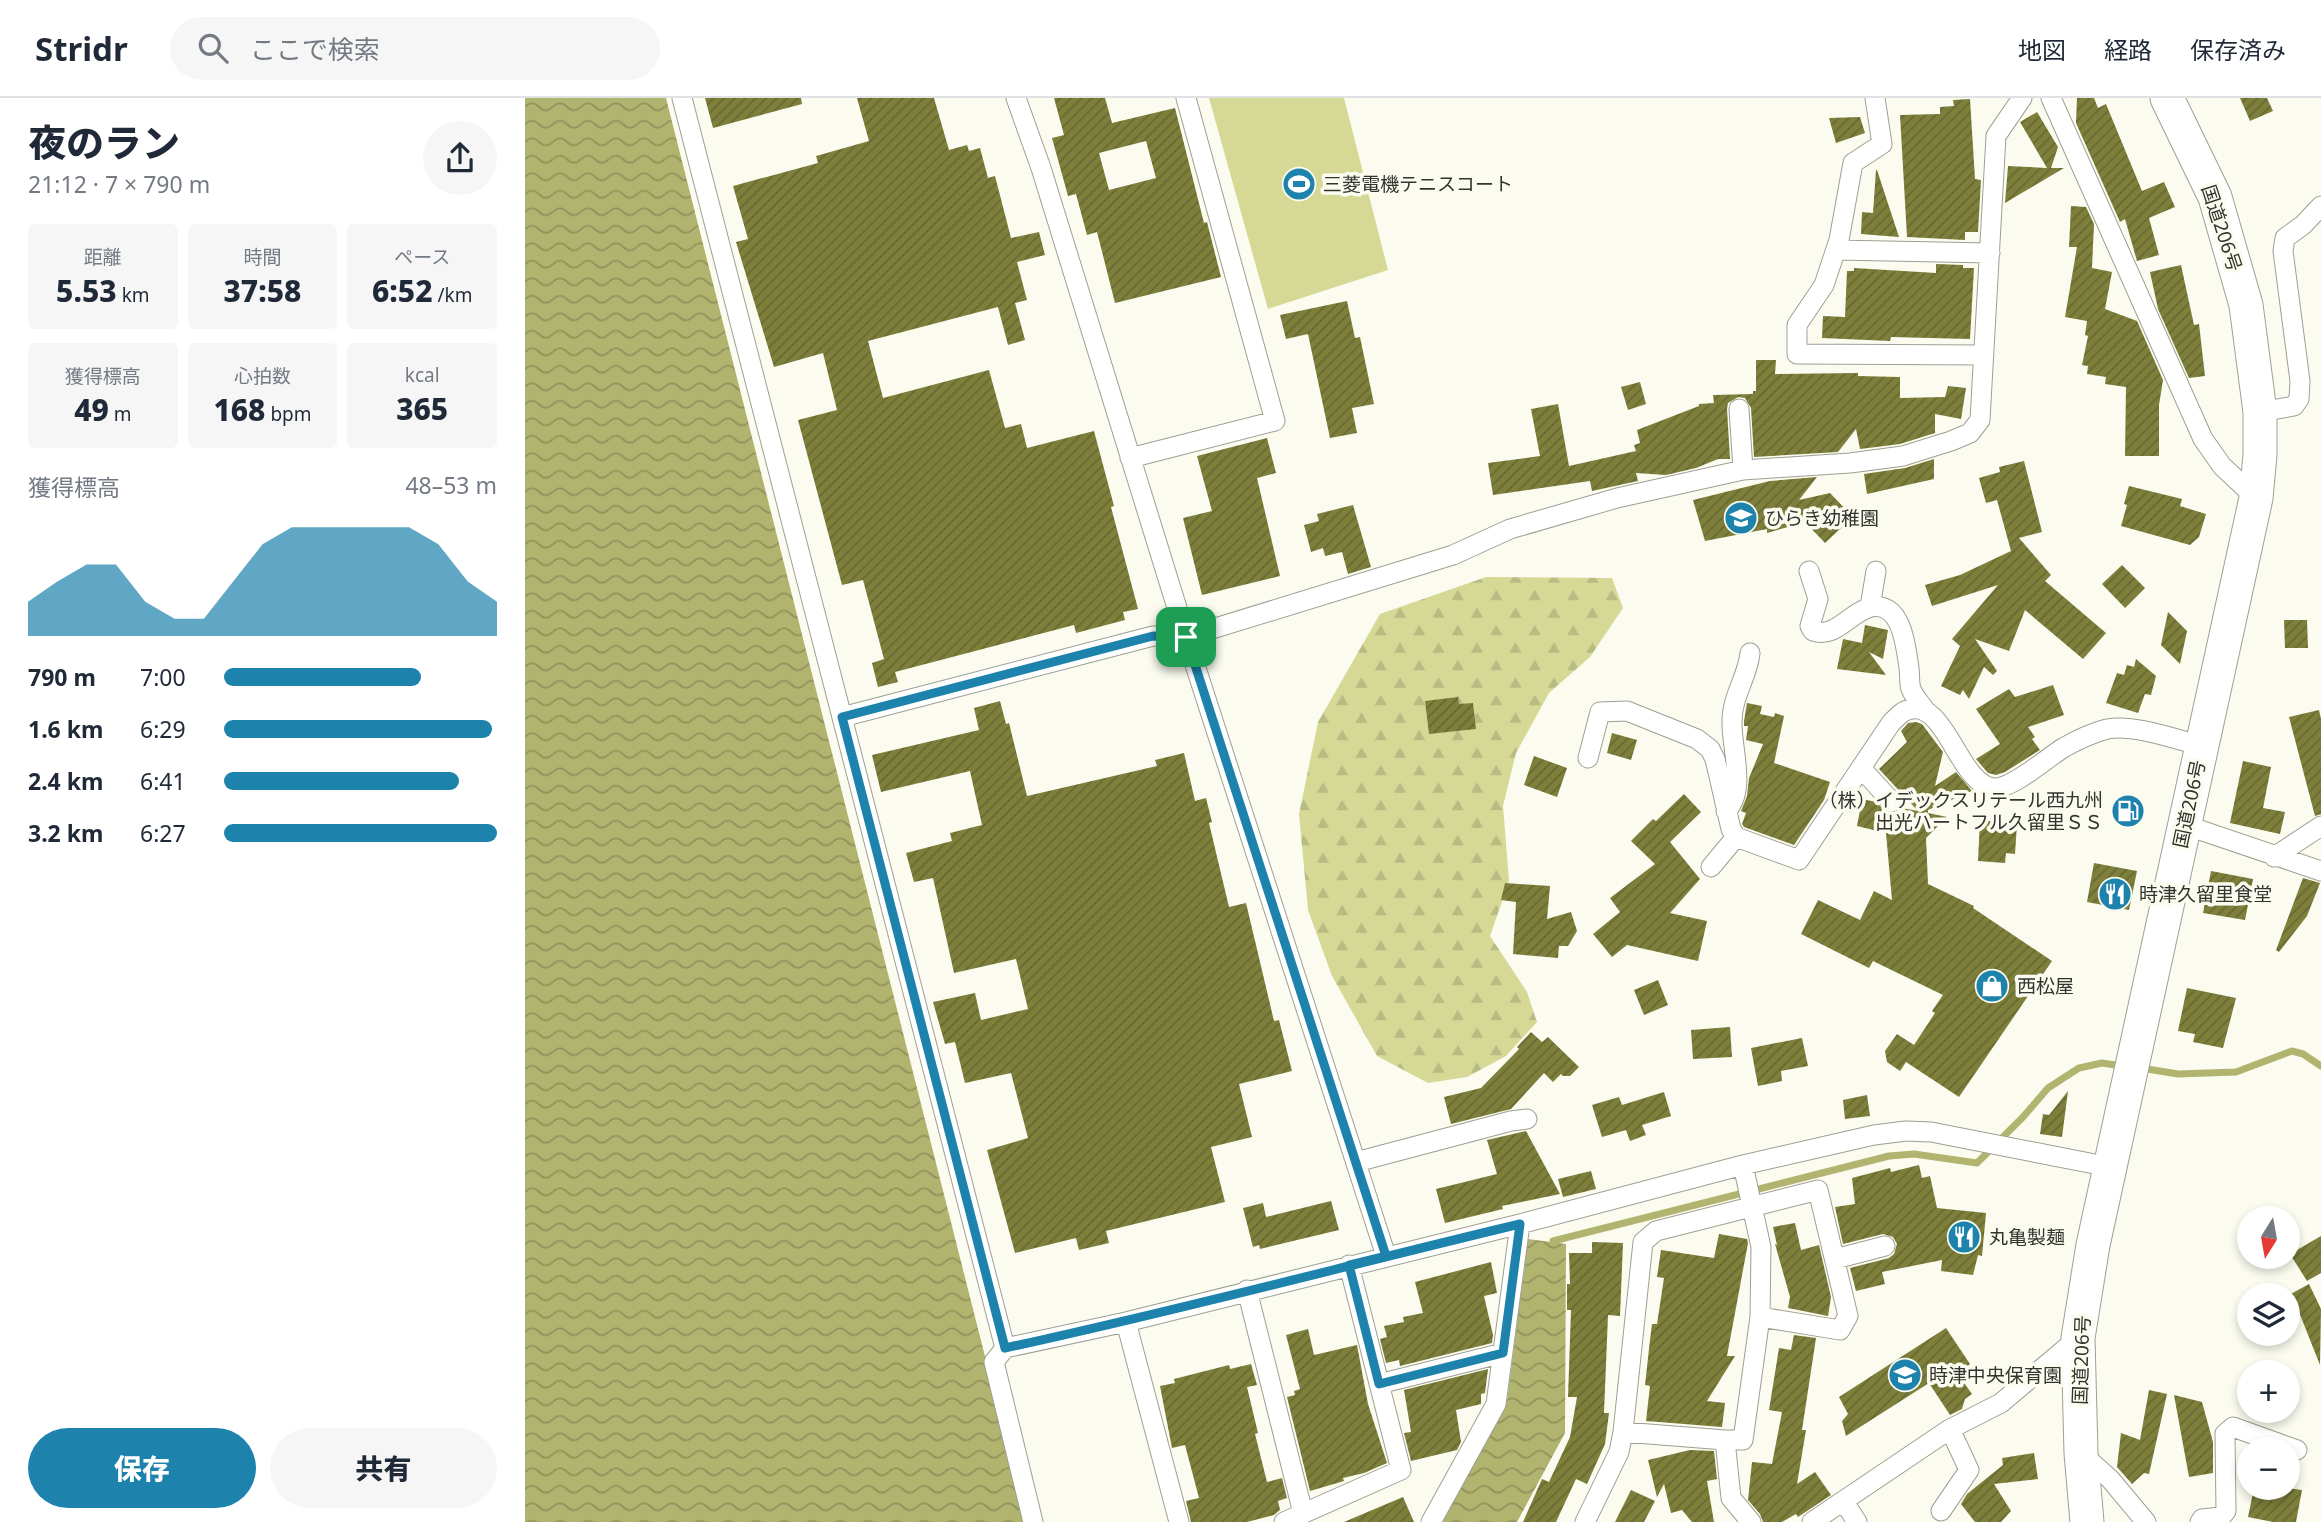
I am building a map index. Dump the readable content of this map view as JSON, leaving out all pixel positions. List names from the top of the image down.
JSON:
{
  "streets": {
    "highway": ["国道206号"]
  },
  "places": {
    "sports": ["三菱電機テニスコート"],
    "school or university": ["ひらき幼稚園", "時津中央保育園"],
    "fuel station": ["（株）イデックスリテール西九州 出光ハートフル久留里ＳＳ"],
    "restaurant": ["時津久留里食堂", "丸亀製麺"],
    "shop": ["西松屋"]
  },
  "north": "bottom",
  "page": {
    "header": "Stridr",
    "search": "ここで検索",
    "nav": ["地図", "経路", "保存済み"],
    "heading": ["夜のラン", "21:12 · 7 × 790 m"],
    "stats": [
      ["距離", "5.53 km"],
      ["時間", "37:58"],
      ["ペース", "6:52 /km"],
      ["獲得標高", "49 m"],
      ["心拍数", "168 bpm"],
      ["kcal", "365"]
    ],
    "chart": ["獲得標高", "48–53 m"],
    "list": [
      {
        "name": "790 m",
        "note": "7:00"
      },
      {
        "name": "1.6 km",
        "note": "6:29"
      },
      {
        "name": "2.4 km",
        "note": "6:41"
      },
      {
        "name": "3.2 km",
        "note": "6:27"
      }
    ],
    "map_buttons": ["+", "−"],
    "buttons": ["保存", "共有"]
  }
}
